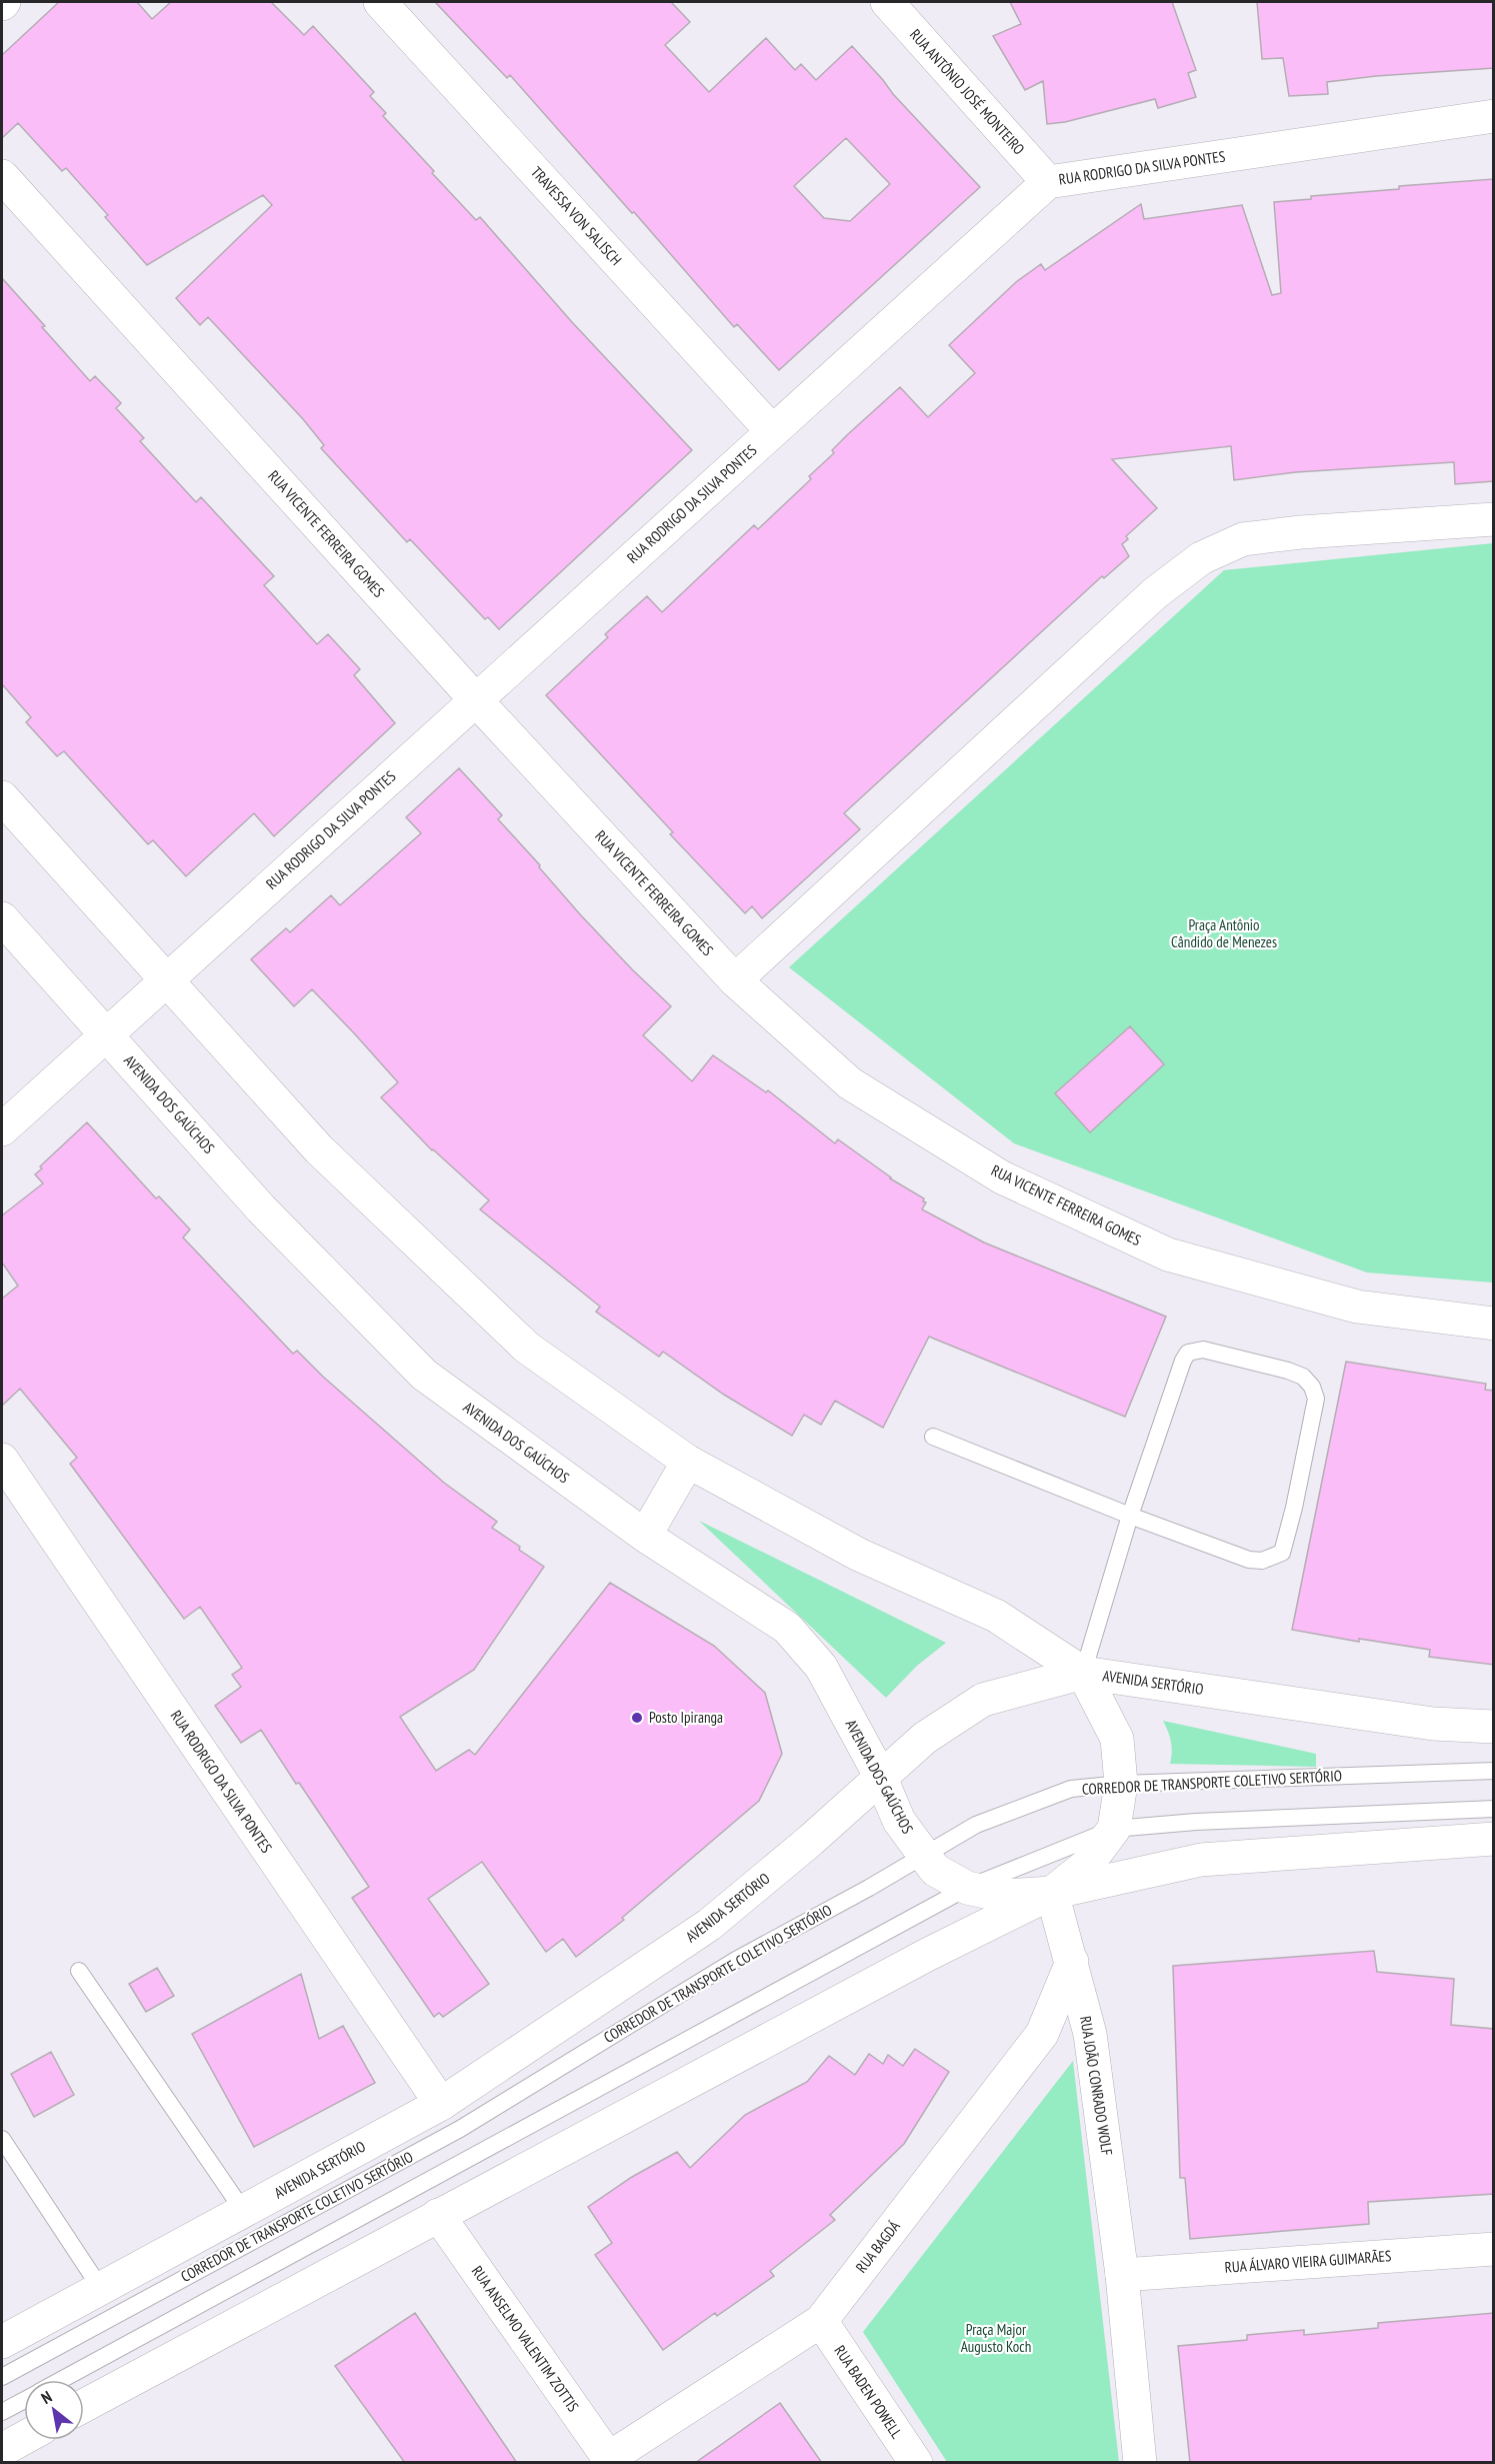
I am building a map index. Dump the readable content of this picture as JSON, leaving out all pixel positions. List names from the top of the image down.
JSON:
{
  "streets": {
    "street": [
      "RUA ANTÔNIO JOSÉ MONTEIRO",
      "RUA RODRIGO DA SILVA PONTES",
      "TRAVESSA VON SALISCH",
      "RUA VICENTE FERREIRA GOMES",
      "AVENIDA DOS GAÚCHOS",
      "AVENIDA SERTÓRIO",
      "RUA JOÃO CONRADO WOLF",
      "RUA BAGDÁ",
      "RUA ÁLVARO VIEIRA GUIMARÃES",
      "RUA ANSELMO VALENTIM ZOTTIS",
      "RUA BADEN POWELL"
    ],
    "lane": ["CORREDOR DE TRANSPORTE COLETIVO SERTÓRIO"]
  },
  "crossings": [
    ["RUA ANTÔNIO JOSÉ MONTEIRO", "RUA RODRIGO DA SILVA PONTES"],
    ["RUA RODRIGO DA SILVA PONTES", "TRAVESSA VON SALISCH"],
    ["RUA RODRIGO DA SILVA PONTES", "RUA VICENTE FERREIRA GOMES"],
    ["RUA RODRIGO DA SILVA PONTES", "AVENIDA DOS GAÚCHOS"],
    ["RUA RODRIGO DA SILVA PONTES", "AVENIDA SERTÓRIO"],
    ["AVENIDA DOS GAÚCHOS", "AVENIDA SERTÓRIO"],
    ["AVENIDA DOS GAÚCHOS", "CORREDOR DE TRANSPORTE COLETIVO SERTÓRIO"],
    ["AVENIDA DOS GAÚCHOS", "RUA JOÃO CONRADO WOLF"],
    ["RUA JOÃO CONRADO WOLF", "RUA BAGDÁ"],
    ["RUA JOÃO CONRADO WOLF", "RUA ÁLVARO VIEIRA GUIMARÃES"],
    ["RUA BAGDÁ", "RUA ANSELMO VALENTIM ZOTTIS"],
    ["RUA BAGDÁ", "RUA BADEN POWELL"]
  ],
  "parks": ["Praça Antônio Cândido de Menezes", "Praça Major Augusto Koch"],
  "places": ["Posto Ipiranga"],
  "north": "top left"
}
